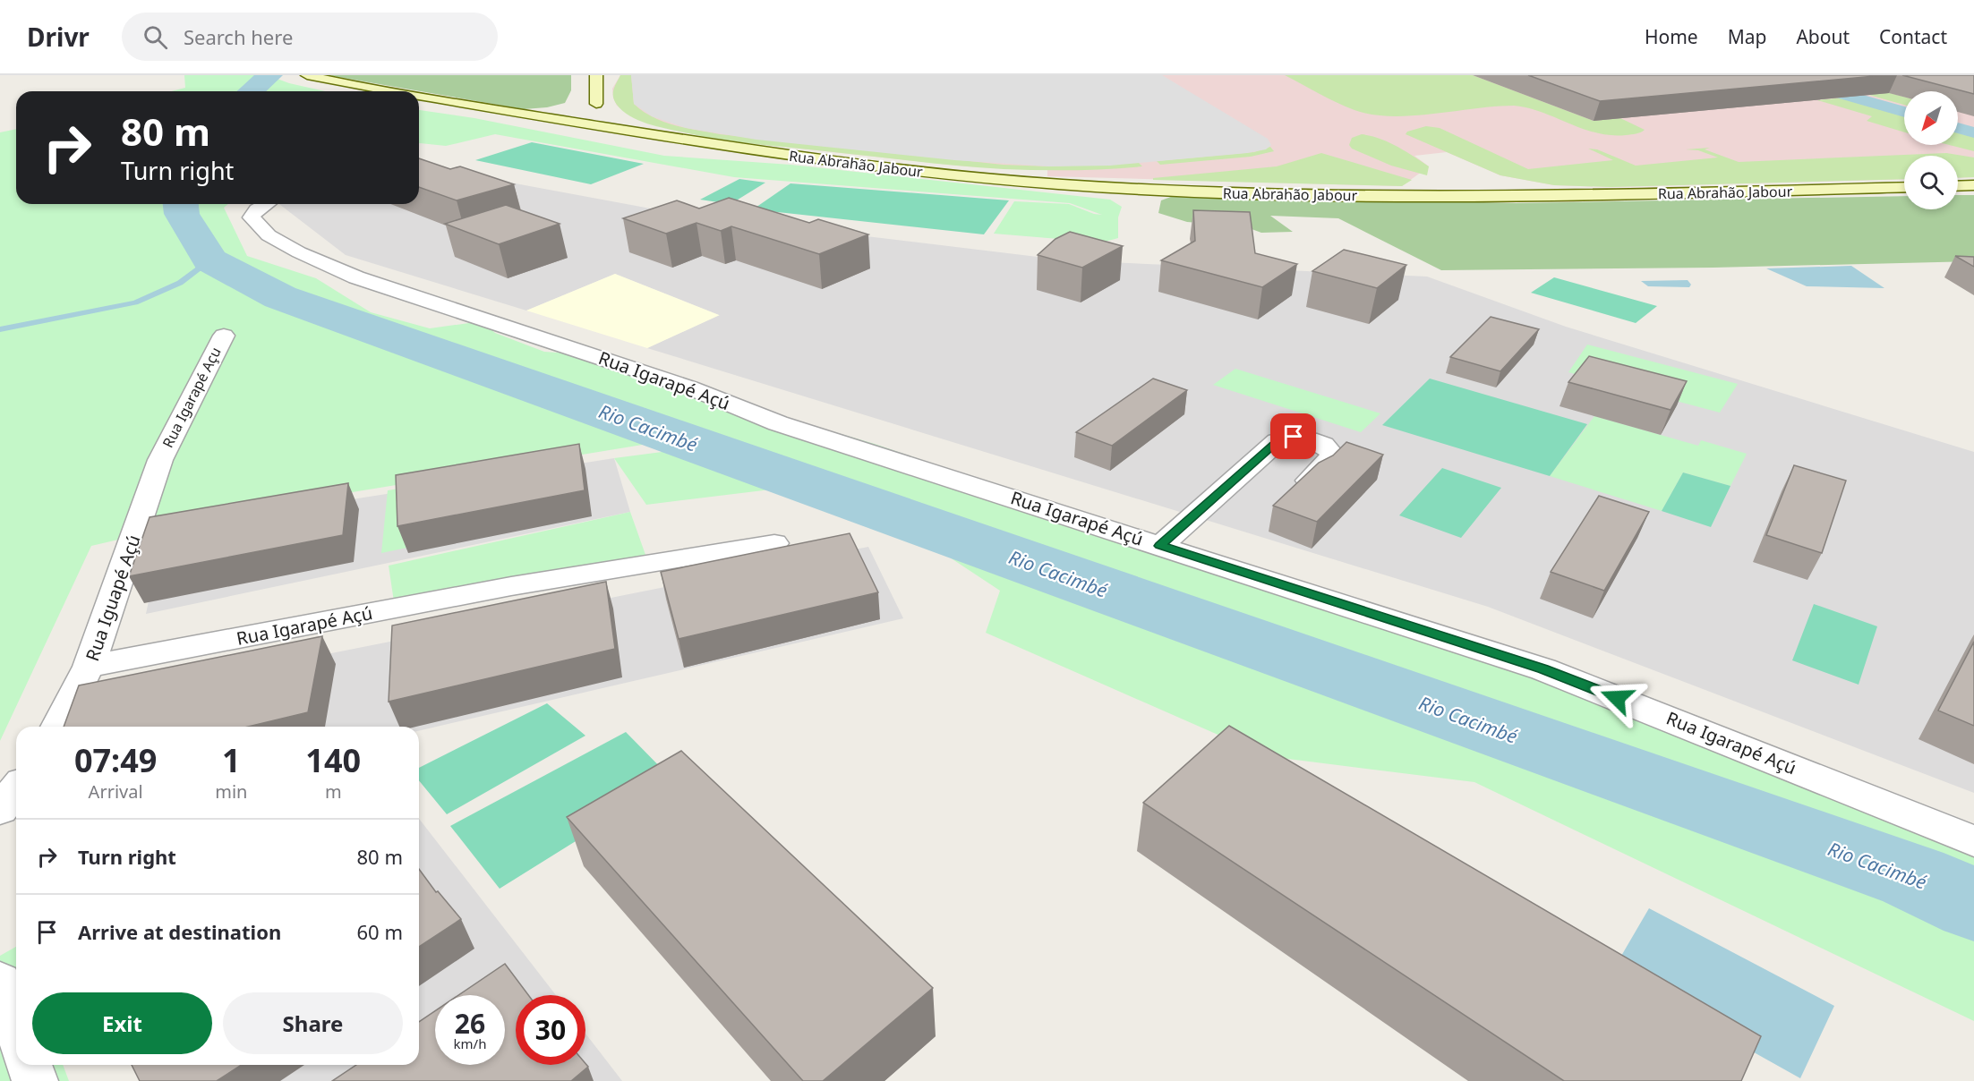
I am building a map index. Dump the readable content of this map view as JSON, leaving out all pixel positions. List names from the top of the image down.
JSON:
{
  "streets": {
    "street": [
      "Rua Abrahão Jabour",
      "Rua Igarapé Açú",
      "Rua Igarapé Açu",
      "Rua Iguapé Açú"
    ]
  },
  "crossings": [
    ["Rua Igarapé Açú", "Rua Iguapé Açú"],
    ["Rua Igarapé Açu", "Rua Iguapé Açú"]
  ],
  "water": ["Rio Cacimbé"],
  "north": "bottom left",
  "page": {
    "header": "Drivr",
    "search": "Search here",
    "nav": [
      "Home",
      "Map",
      "About",
      "Contact"
    ],
    "turn": ["80 m", "Turn right"],
    "eta": [
      "07:49",
      "Arrival",
      "1",
      "min",
      "140",
      "m"
    ],
    "list": [
      {
        "name": "Turn right",
        "value": "80 m"
      },
      {
        "name": "Arrive at destination",
        "value": "60 m"
      }
    ],
    "buttons": ["Exit", "Share"],
    "speed": "26 km/h",
    "limit": "30"
  }
}
